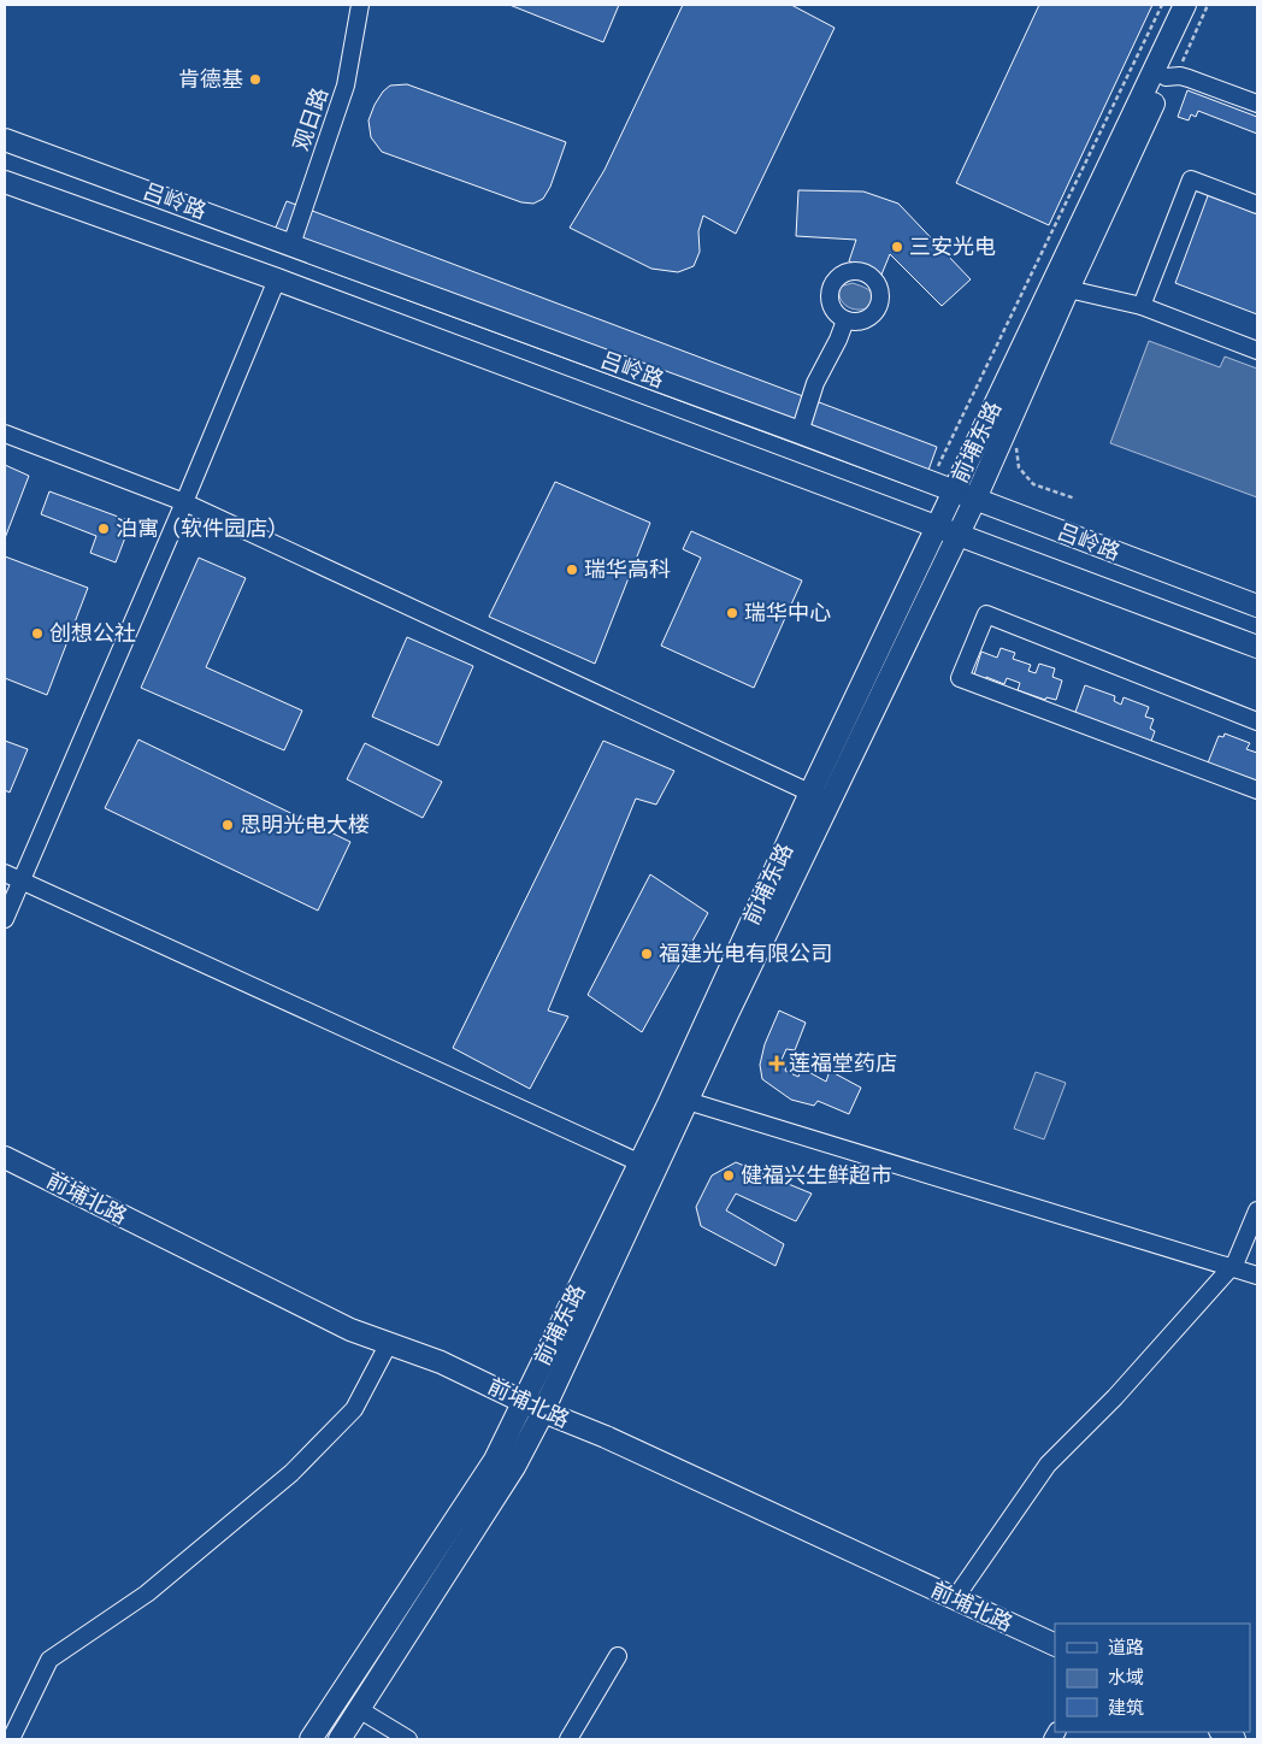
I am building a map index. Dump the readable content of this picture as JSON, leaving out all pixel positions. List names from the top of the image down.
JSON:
{
  "streets": {
    "main road": ["吕岭路", "前埔东路", "前埔北路"],
    "street": ["观日路"]
  },
  "crossings": [
    ["观日路", "吕岭路"],
    ["吕岭路", "前埔东路"],
    ["前埔东路", "前埔北路"]
  ],
  "places": {
    "other": [
      "肯德基",
      "三安光电",
      "泊寓（软件园店）",
      "瑞华高科",
      "瑞华中心",
      "创想公社",
      "思明光电大楼",
      "福建光电有限公司",
      "健福兴生鲜超市"
    ],
    "health": ["莲福堂药店"]
  },
  "legend": ["道路", "水域", "建筑"]
}
